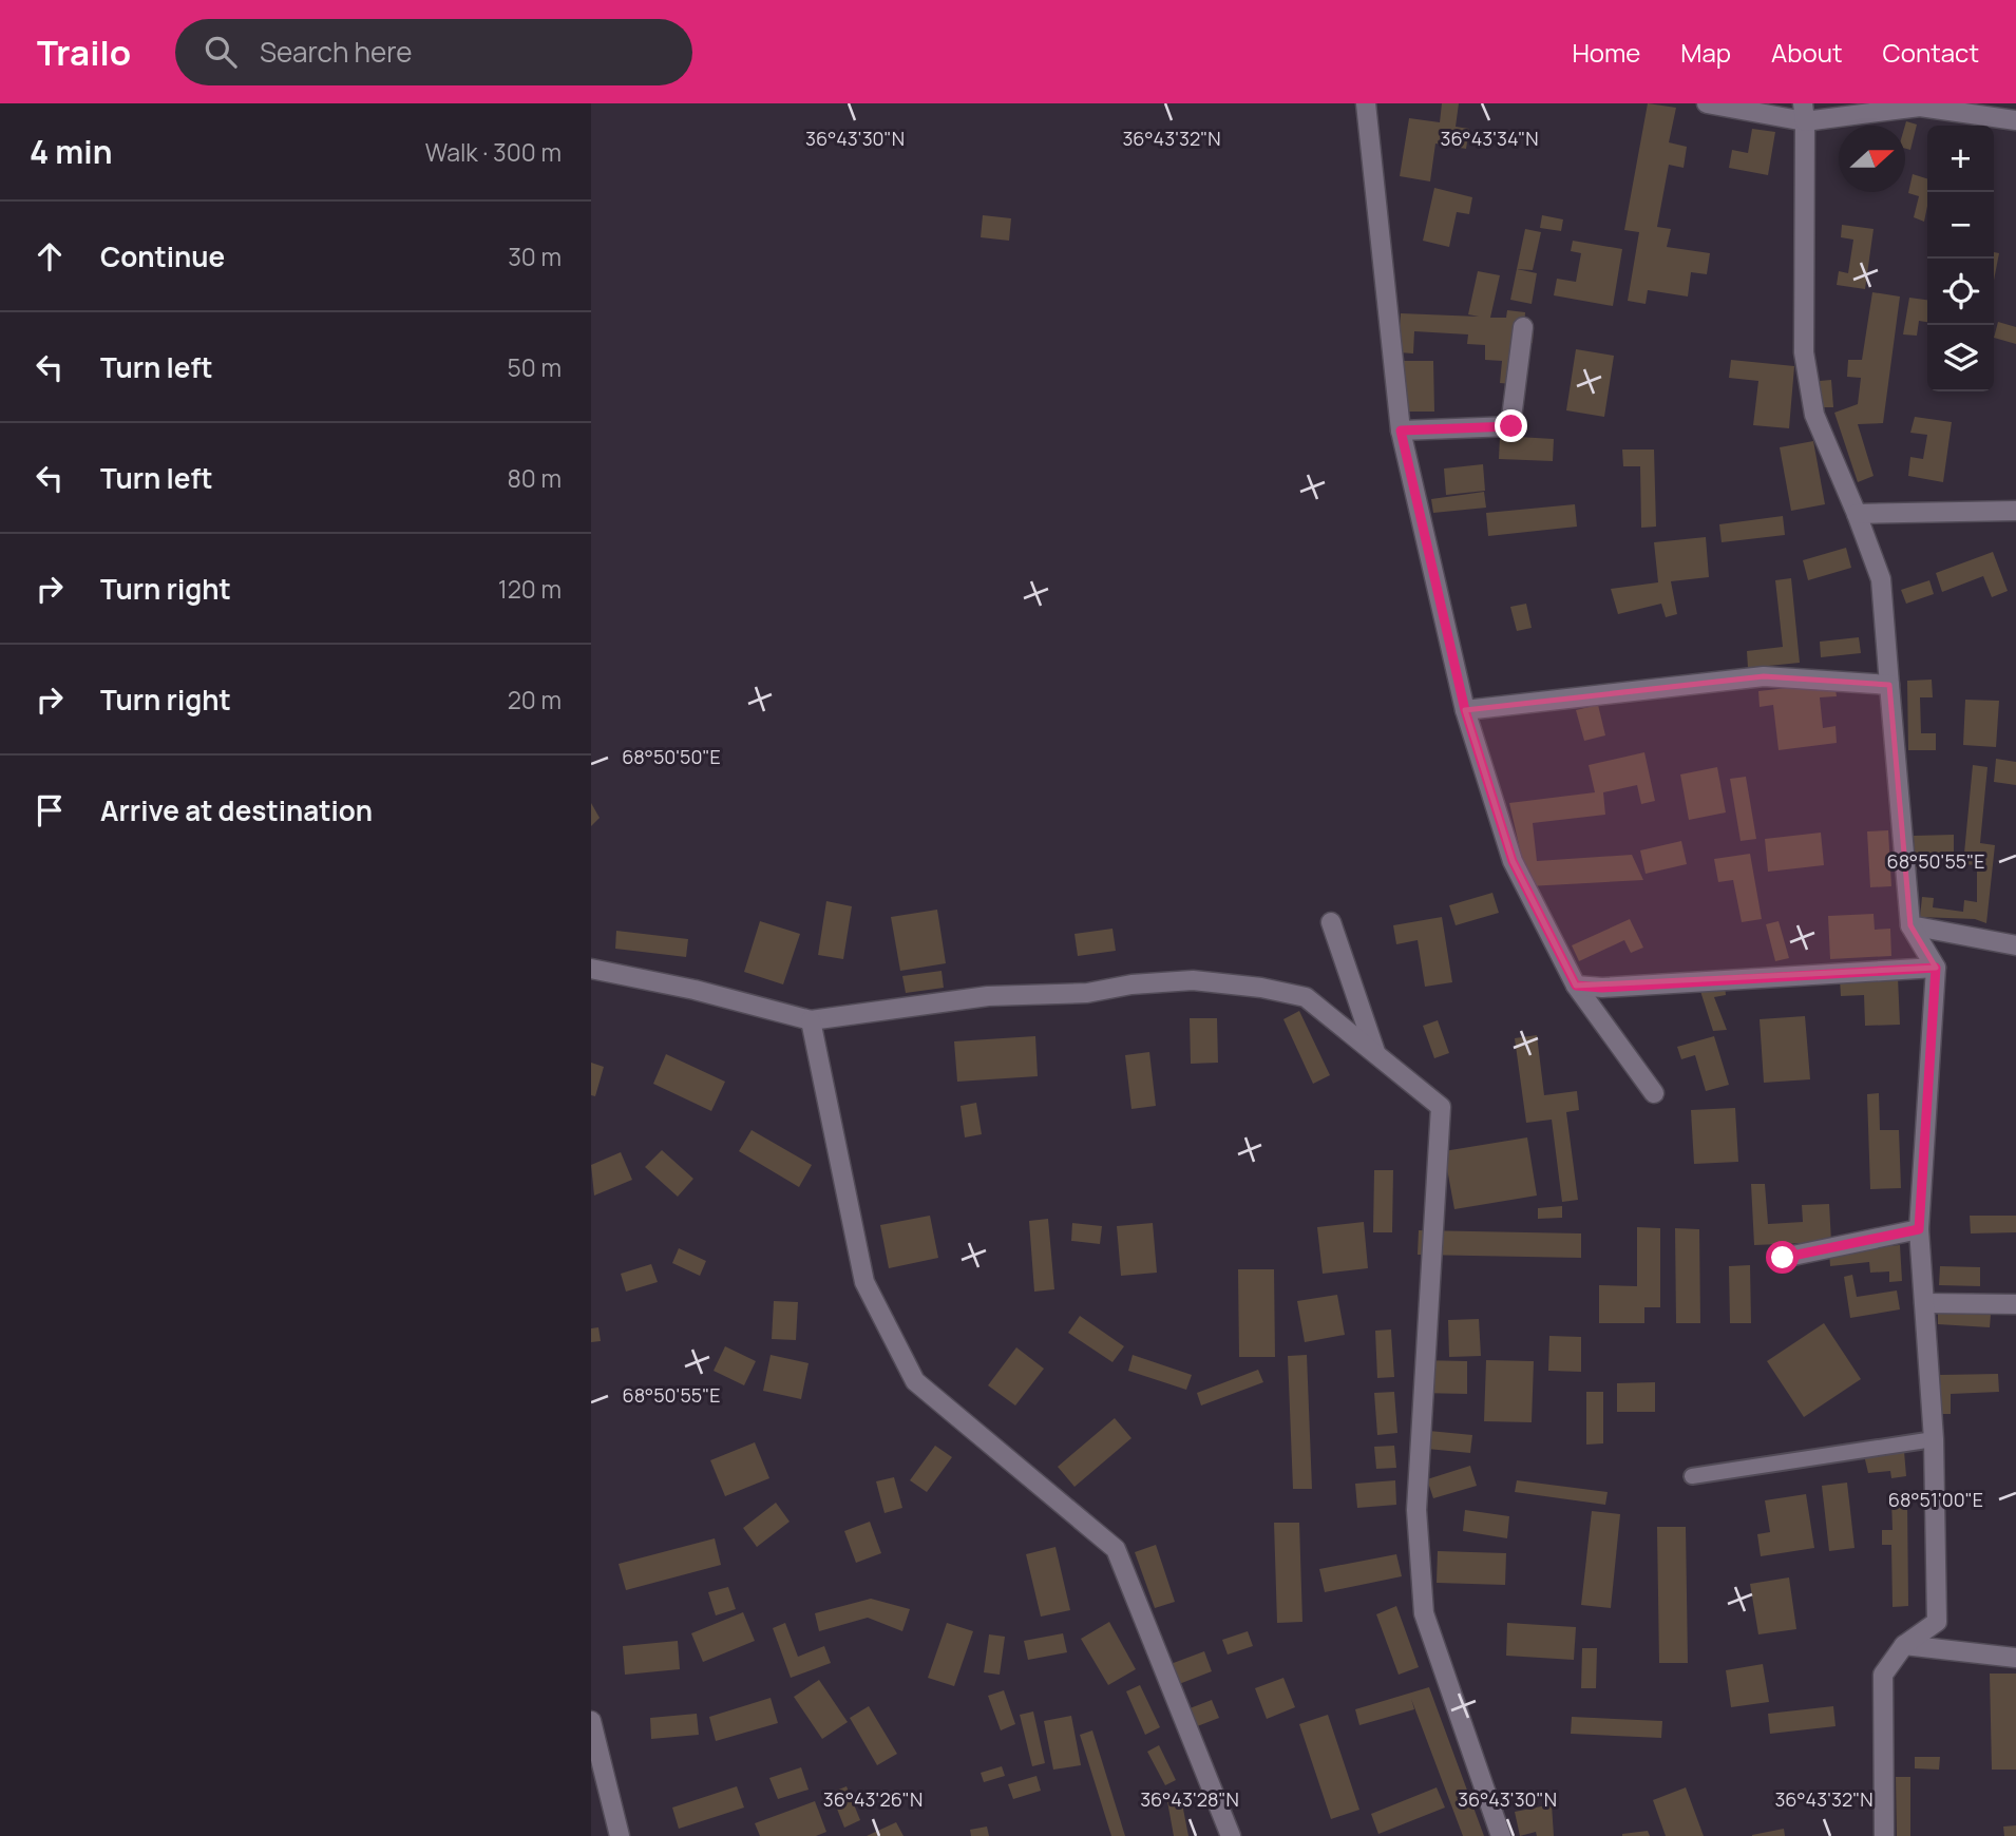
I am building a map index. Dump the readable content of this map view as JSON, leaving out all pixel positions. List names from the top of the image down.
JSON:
{
  "north": "right",
  "page": {
    "header": "Trailo",
    "search": "Search here",
    "nav": [
      "Home",
      "Map",
      "About",
      "Contact"
    ],
    "heading": ["4 min", "Walk · 300 m"],
    "map_buttons": ["+", "−"],
    "list": [
      ["Continue", "30 m"],
      ["Turn left", "50 m"],
      ["Turn left", "80 m"],
      ["Turn right", "120 m"],
      ["Turn right", "20 m"],
      "Arrive at destination"
    ]
  },
  "coordinates": [
    "36°43'30\"N",
    "36°43'32\"N",
    "36°43'34\"N",
    "68°50'50\"E",
    "68°50'55\"E",
    "68°51'00\"E",
    "36°43'26\"N",
    "36°43'28\"N"
  ]
}
